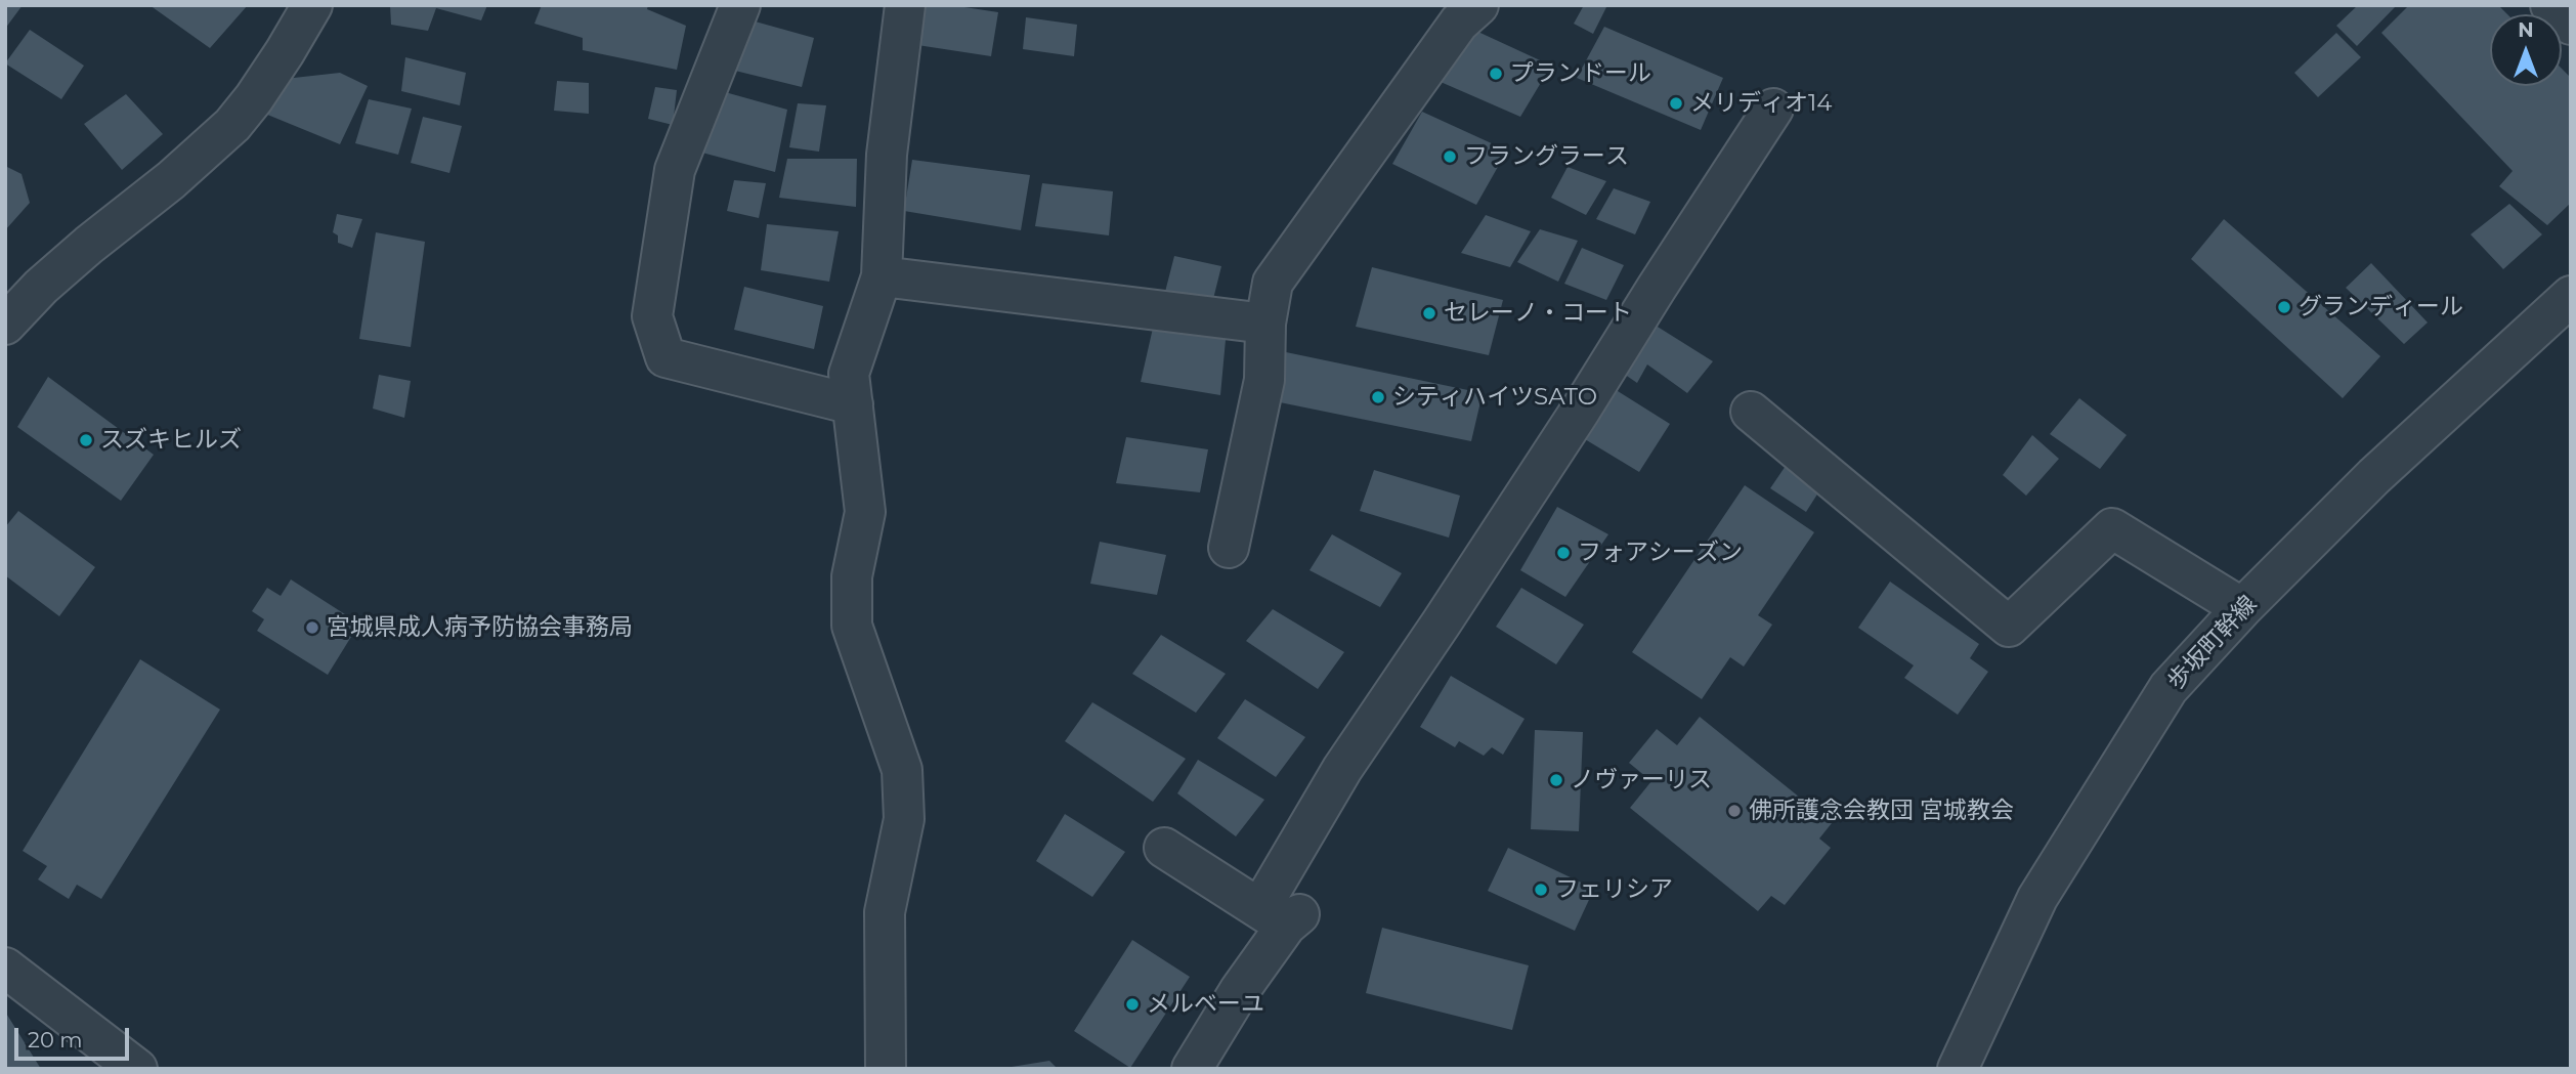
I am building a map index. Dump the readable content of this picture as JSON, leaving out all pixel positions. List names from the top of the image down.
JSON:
{
  "streets": {
    "street": ["歩坂町幹線"]
  },
  "places": [
    "プランドール",
    "メリディオ14",
    "フラングラース",
    "グランディール",
    "セレーノ・コート",
    "シティハイツSATO",
    "スズキヒルズ",
    "フォアシーズン",
    "宮城県成人病予防協会事務局",
    "ノヴァーリス",
    "佛所護念会教団 宮城教会",
    "フェリシア",
    "メルベーユ"
  ],
  "scale_bar": "20 m",
  "north": "top"
}
